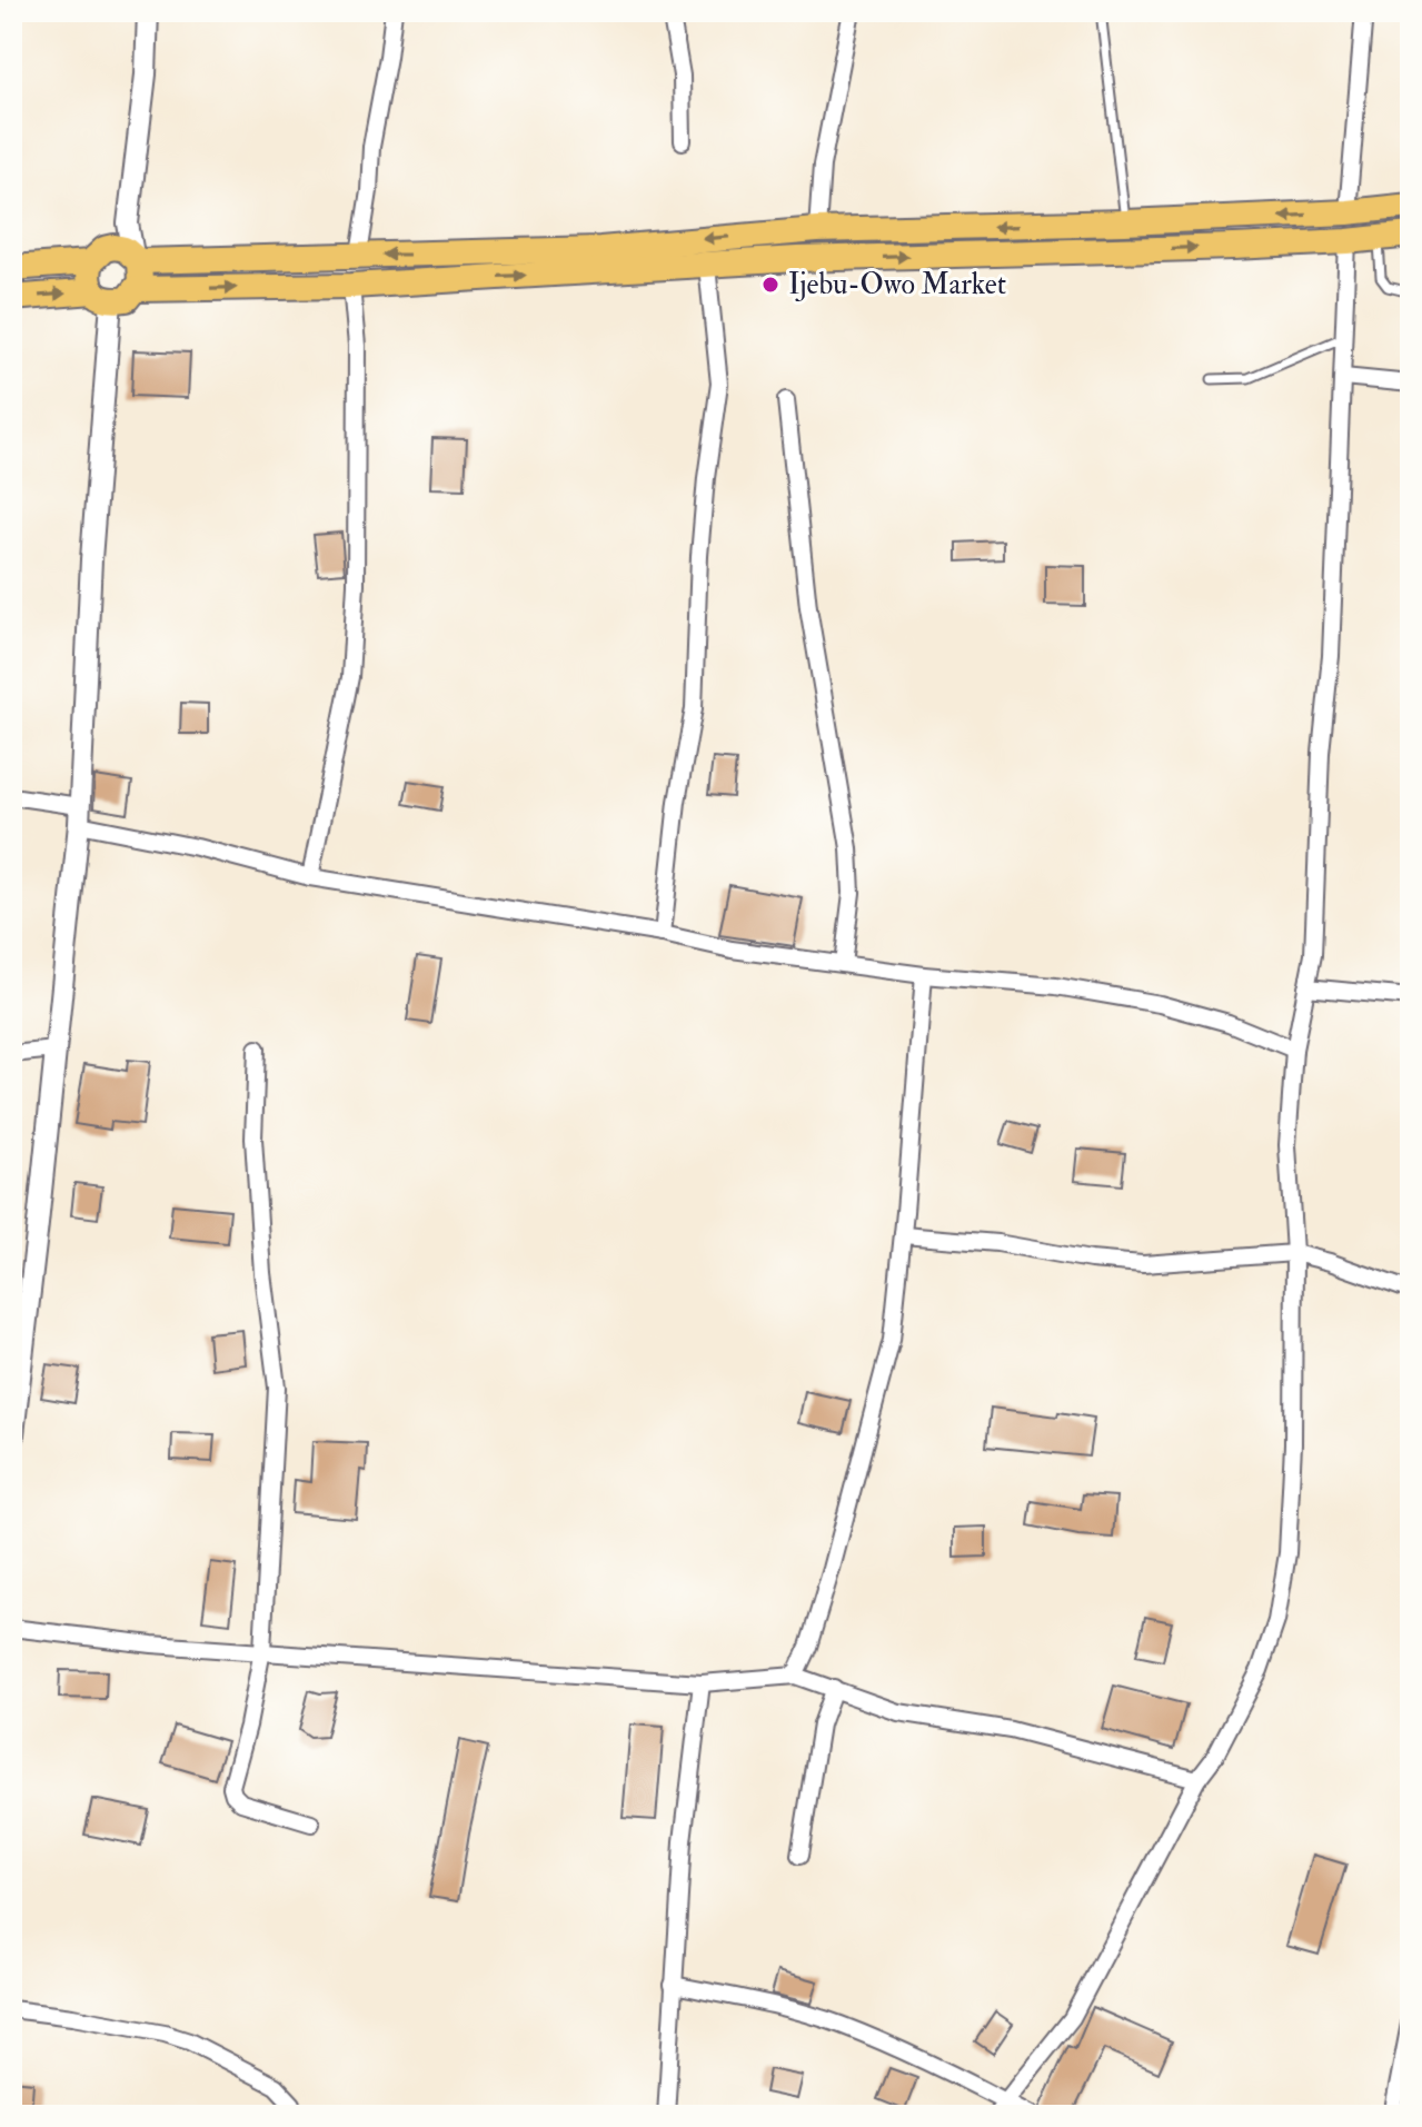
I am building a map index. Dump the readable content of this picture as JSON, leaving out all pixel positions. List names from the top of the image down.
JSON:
{
  "places": ["Ijebu-Owo Market"]
}
